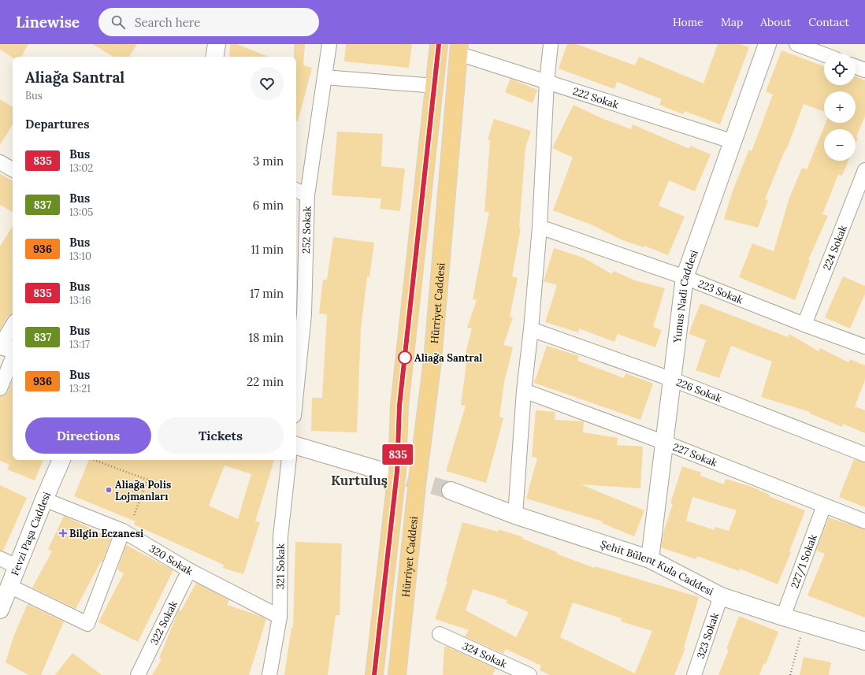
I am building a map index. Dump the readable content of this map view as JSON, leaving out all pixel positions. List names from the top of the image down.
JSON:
{
  "streets": {
    "highway": ["Hürriyet Caddesi"],
    "street": [
      "222 Sokak",
      "252 Sokak",
      "224 Sokak",
      "223 Sokak",
      "Yunus Nadi Caddesi",
      "226 Sokak",
      "227 Sokak",
      "Fevzi Paşa Caddesi",
      "320 Sokak",
      "227/1 Sokak",
      "321 Sokak",
      "Şehit Bülent Kula Caddesi",
      "322 Sokak",
      "323 Sokak",
      "324 Sokak"
    ]
  },
  "crossings": [
    ["222 Sokak", "Yunus Nadi Caddesi"],
    ["222 Sokak", "Hürriyet Caddesi"],
    ["224 Sokak", "223 Sokak"],
    ["223 Sokak", "Yunus Nadi Caddesi"],
    ["Yunus Nadi Caddesi", "226 Sokak"],
    ["Yunus Nadi Caddesi", "227 Sokak"],
    ["Yunus Nadi Caddesi", "Şehit Bülent Kula Caddesi"],
    ["227 Sokak", "227/1 Sokak"],
    ["Fevzi Paşa Caddesi", "320 Sokak"],
    ["320 Sokak", "321 Sokak"],
    ["320 Sokak", "322 Sokak"],
    ["227/1 Sokak", "Şehit Bülent Kula Caddesi"],
    ["Şehit Bülent Kula Caddesi", "323 Sokak"]
  ],
  "districts": ["Kurtuluş"],
  "places": {
    "other": ["Aliağa Santral", "Aliağa Polis Lojmanları"],
    "health": ["Bilgin Eczanesi"]
  },
  "lines": ["bus line 835"],
  "page": {
    "header": "Linewise",
    "search": "Search here",
    "nav": [
      "Home",
      "Map",
      "About",
      "Contact"
    ],
    "on_map": "835",
    "map_buttons": ["+", "−"],
    "heading": [
      ["Aliağa Santral", "Bus"],
      "Departures"
    ],
    "list": [
      {
        "mark": "835",
        "name": "Bus",
        "note": "13:02",
        "value": "3 min"
      },
      {
        "mark": "837",
        "name": "Bus",
        "note": "13:05",
        "value": "6 min"
      },
      {
        "mark": "936",
        "name": "Bus",
        "note": "13:10",
        "value": "11 min"
      },
      {
        "mark": "835",
        "name": "Bus",
        "note": "13:16",
        "value": "17 min"
      },
      {
        "mark": "837",
        "name": "Bus",
        "note": "13:17",
        "value": "18 min"
      },
      {
        "mark": "936",
        "name": "Bus",
        "note": "13:21",
        "value": "22 min"
      }
    ],
    "buttons": ["Directions", "Tickets"]
  }
}
